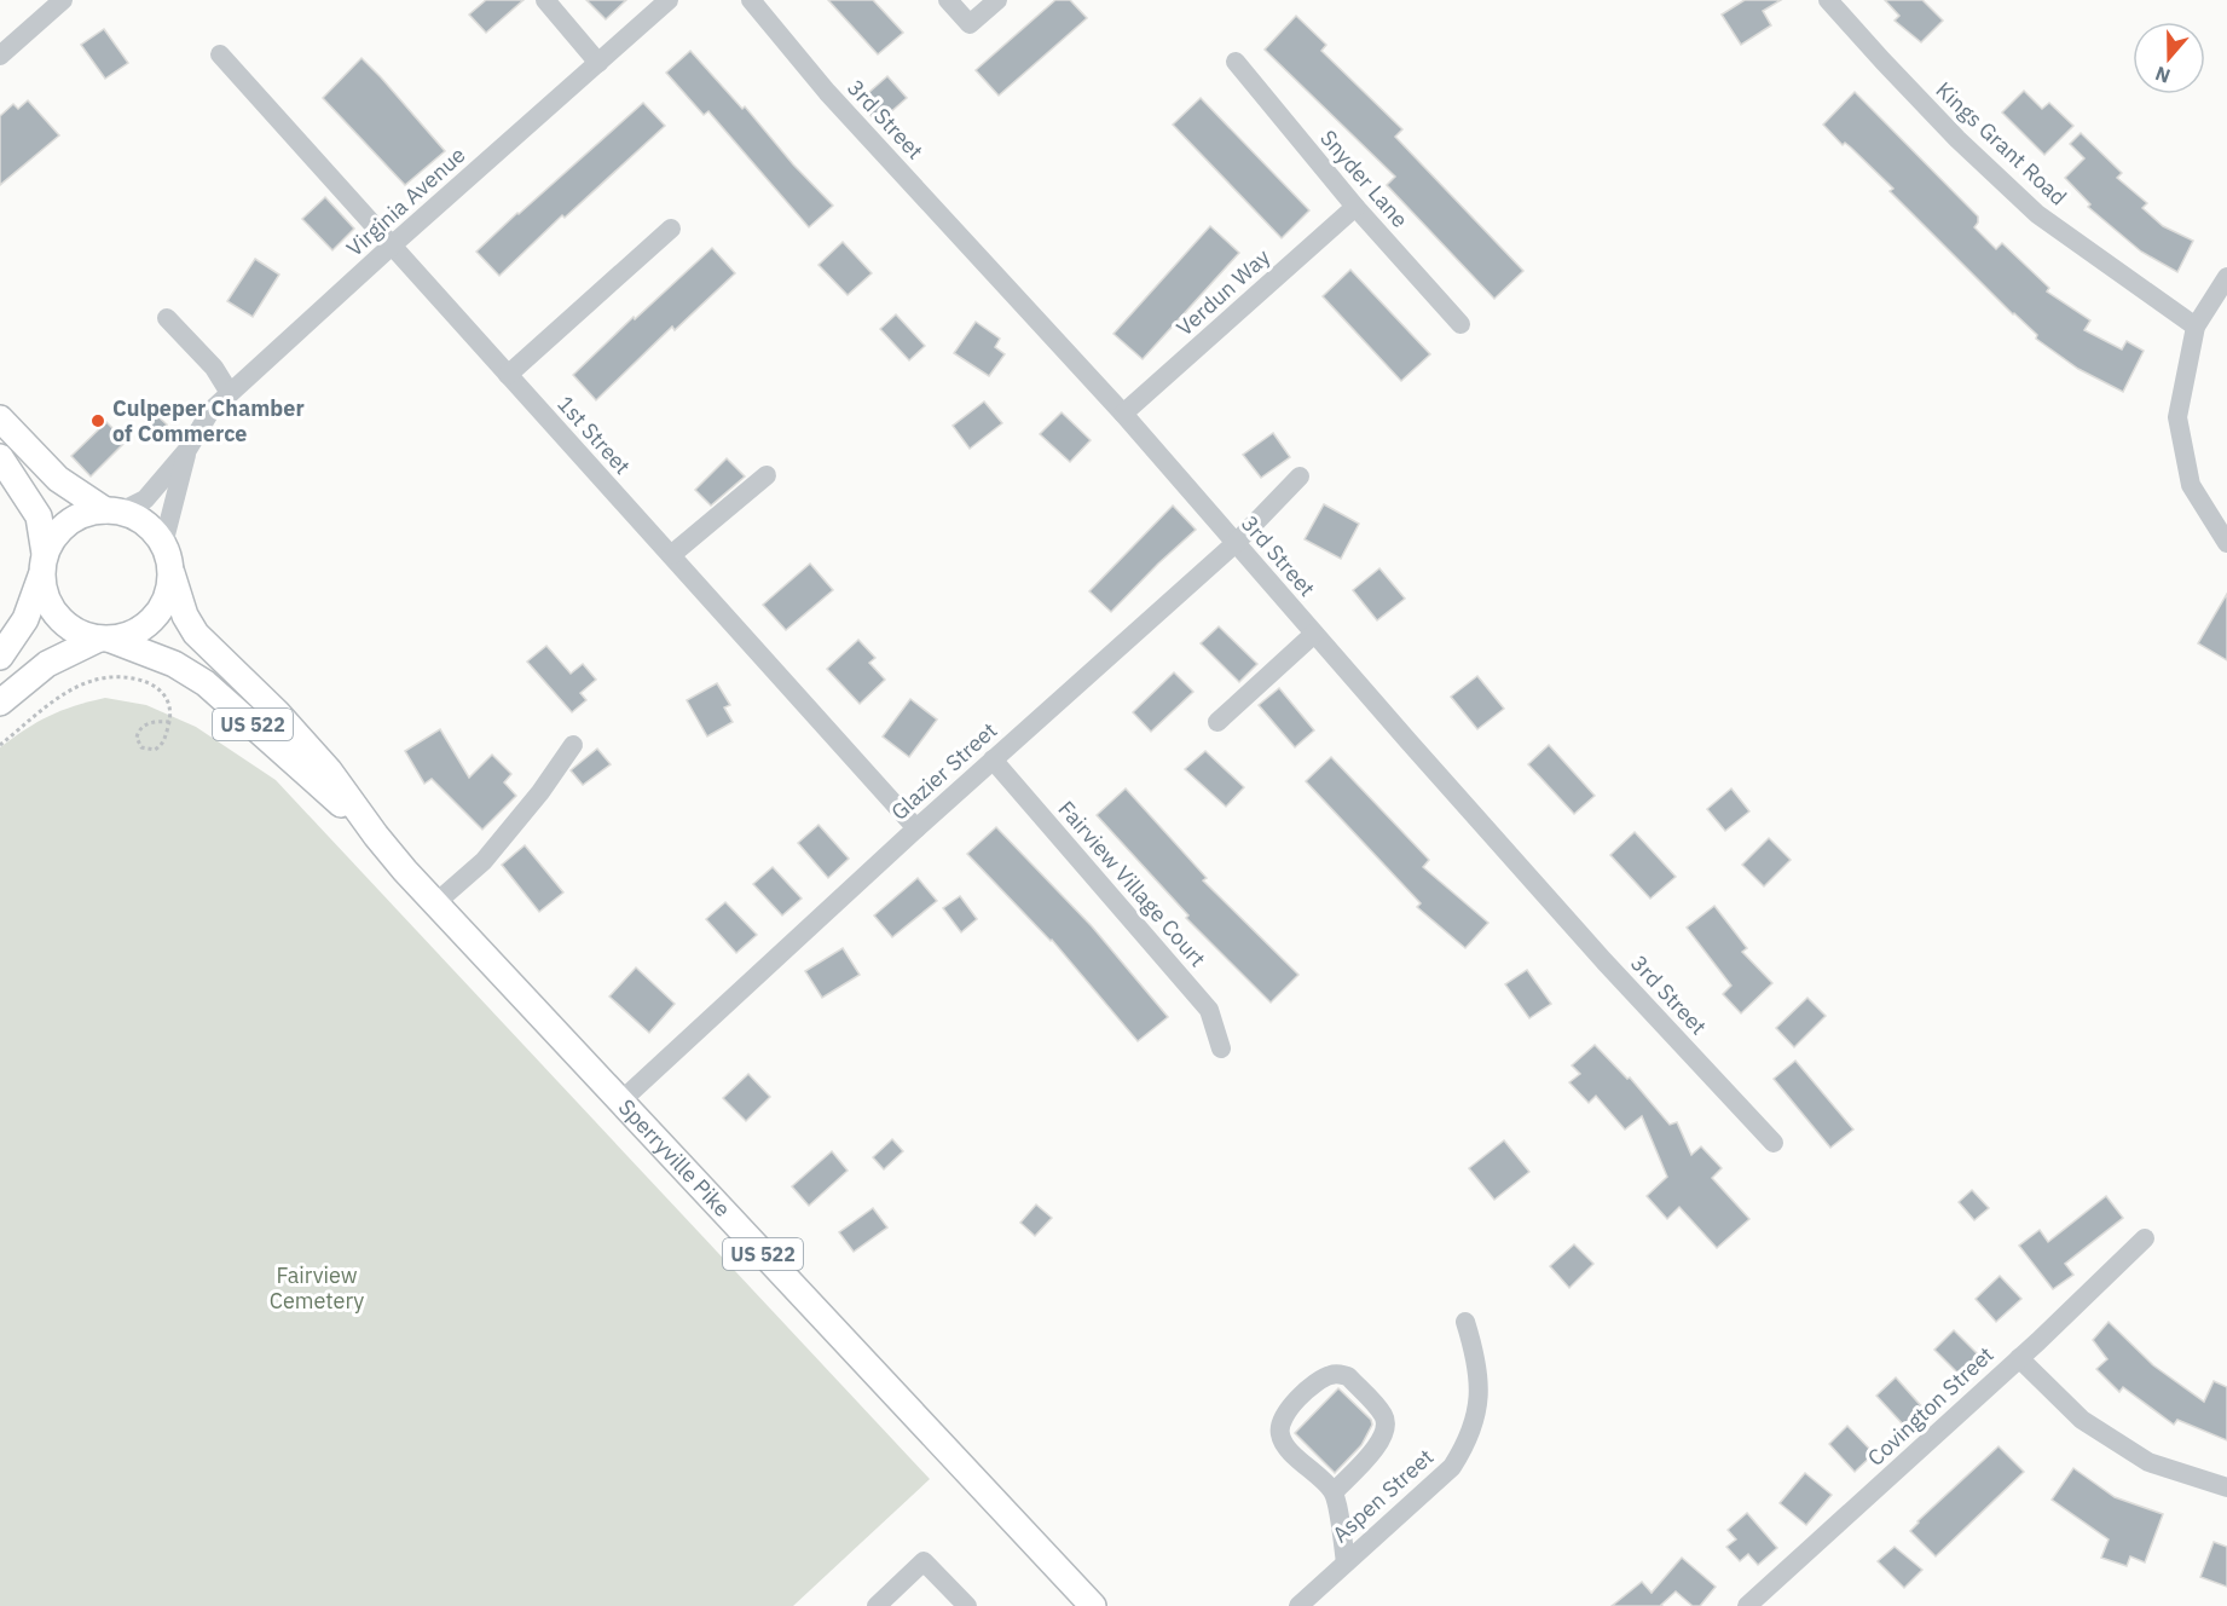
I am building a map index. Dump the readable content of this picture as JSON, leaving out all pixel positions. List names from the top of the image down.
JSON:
{
  "streets": {
    "main road": ["US 522", "Sperryville Pike"],
    "street": [
      "3rd Street",
      "Kings Grant Road",
      "Snyder Lane",
      "Virginia Avenue",
      "Verdun Way",
      "1st Street",
      "Glazier Street",
      "Fairview Village Court",
      "Covington Street",
      "Aspen Street"
    ]
  },
  "crossings": [
    ["3rd Street", "Verdun Way"],
    ["3rd Street", "Glazier Street"],
    ["Snyder Lane", "Verdun Way"],
    ["Virginia Avenue", "1st Street"],
    ["Virginia Avenue", "US 522"],
    ["Virginia Avenue", "Sperryville Pike"],
    ["1st Street", "Glazier Street"],
    ["US 522", "Sperryville Pike"],
    ["Glazier Street", "Fairview Village Court"],
    ["Glazier Street", "Sperryville Pike"]
  ],
  "parks": ["Fairview Cemetery"],
  "places": ["Culpeper Chamber of Commerce"],
  "north": "bottom"
}
